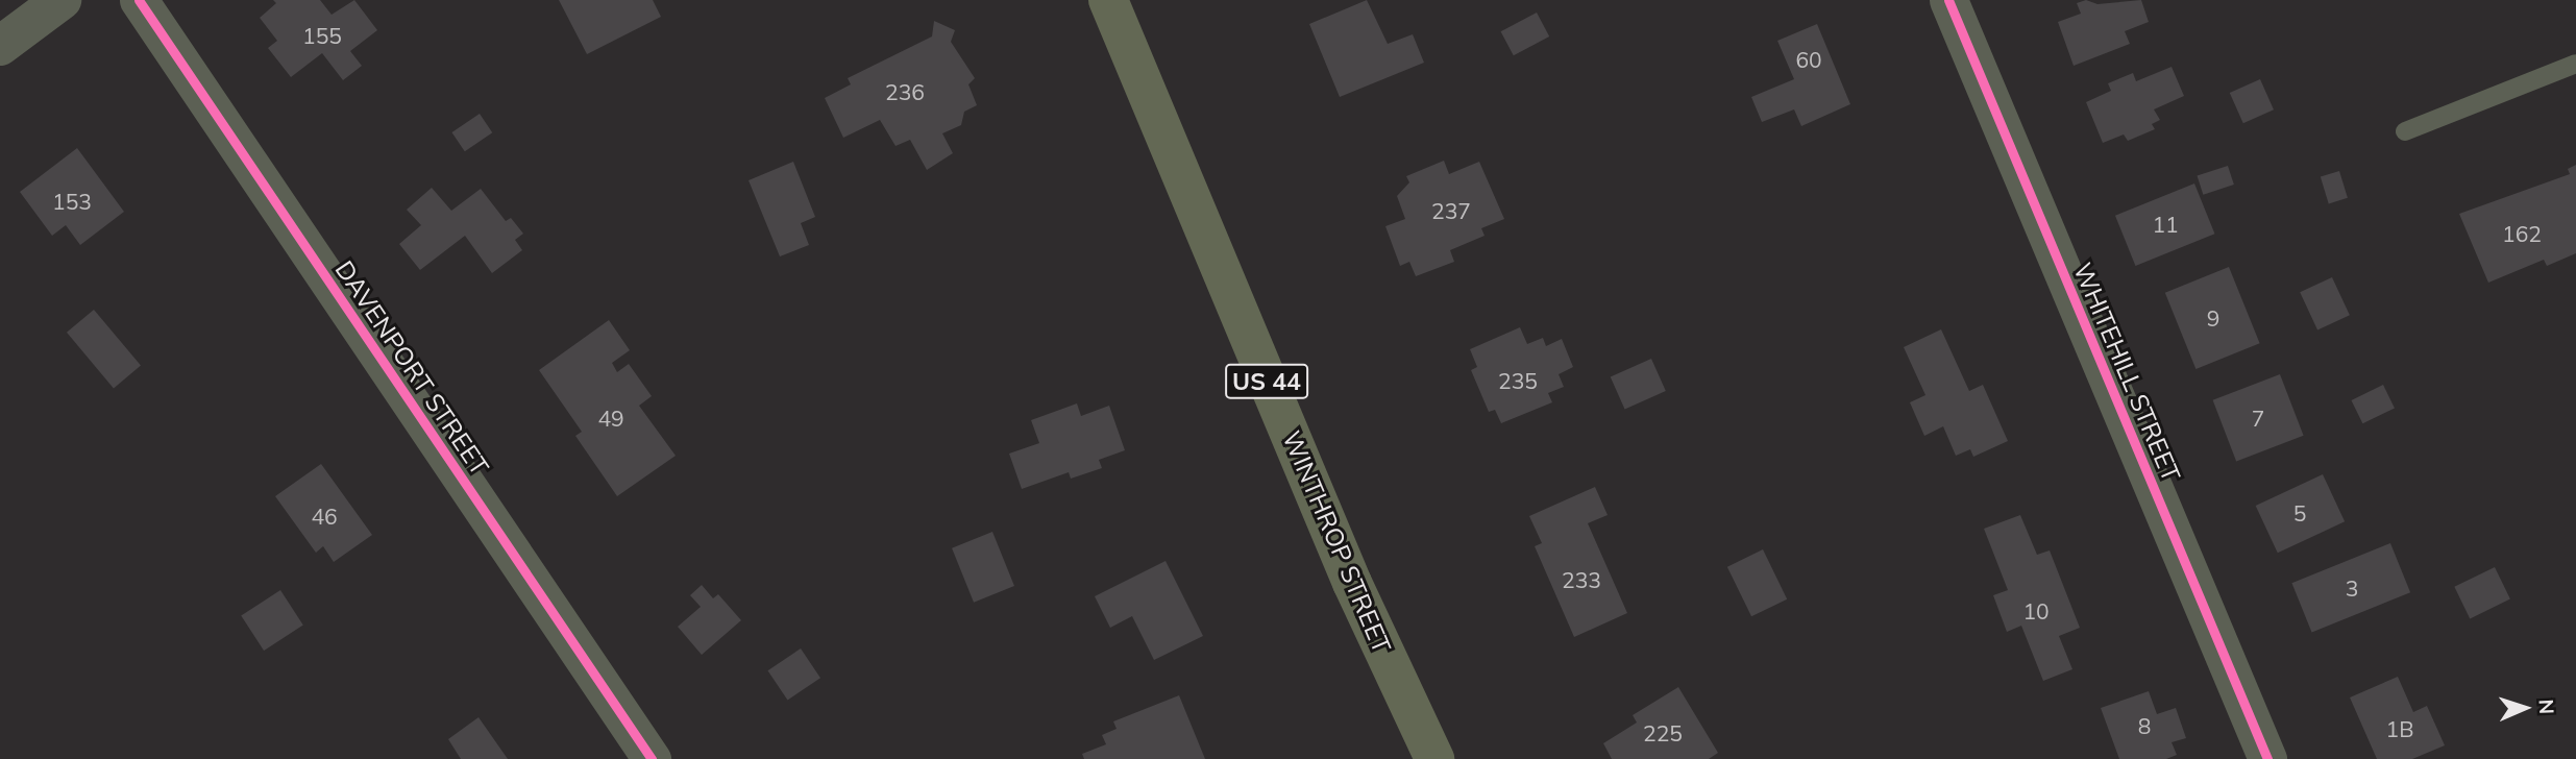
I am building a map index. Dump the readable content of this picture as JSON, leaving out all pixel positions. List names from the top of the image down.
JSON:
{
  "streets": {
    "highway": ["US 44", "WINTHROP STREET"],
    "street": ["DAVENPORT STREET", "WHITEHILL STREET"]
  },
  "house_numbers": [
    "155",
    "60",
    "236",
    "153",
    "237",
    "11",
    "162",
    "9",
    "235",
    "49",
    "7",
    "5",
    "46",
    "233",
    "3",
    "10",
    "8",
    "1B",
    "225"
  ],
  "north": "right"
}
